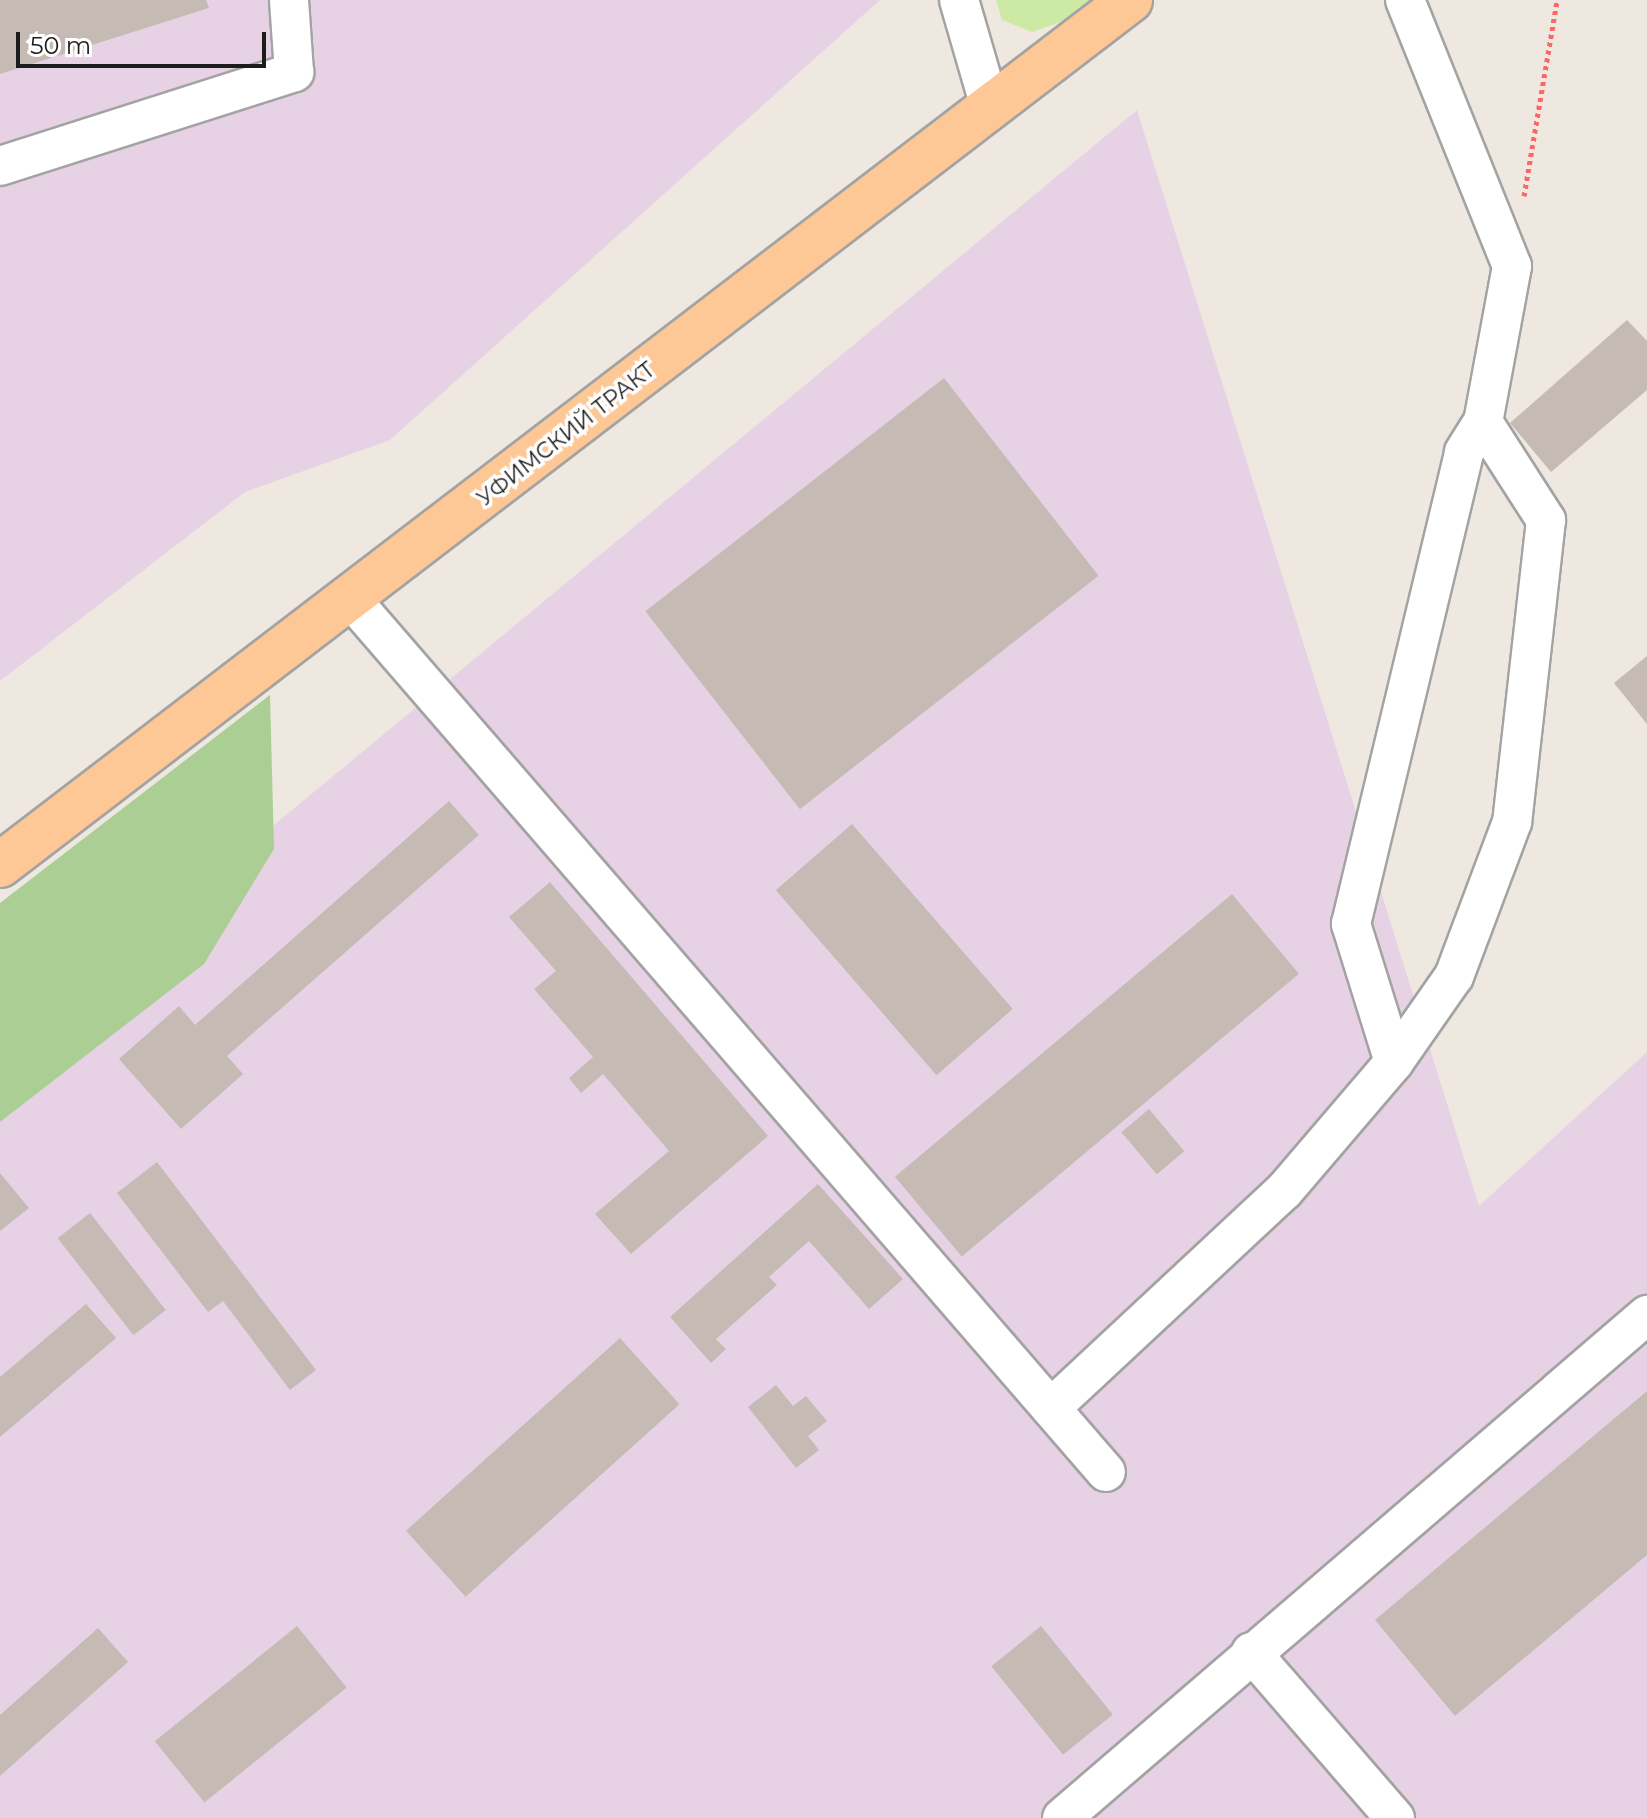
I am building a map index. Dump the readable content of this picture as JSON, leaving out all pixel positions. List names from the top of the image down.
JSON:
{
  "streets": {
    "main road": ["УФИМСКИЙ ТРАКТ"]
  },
  "scale_bar": "50 m"
}
